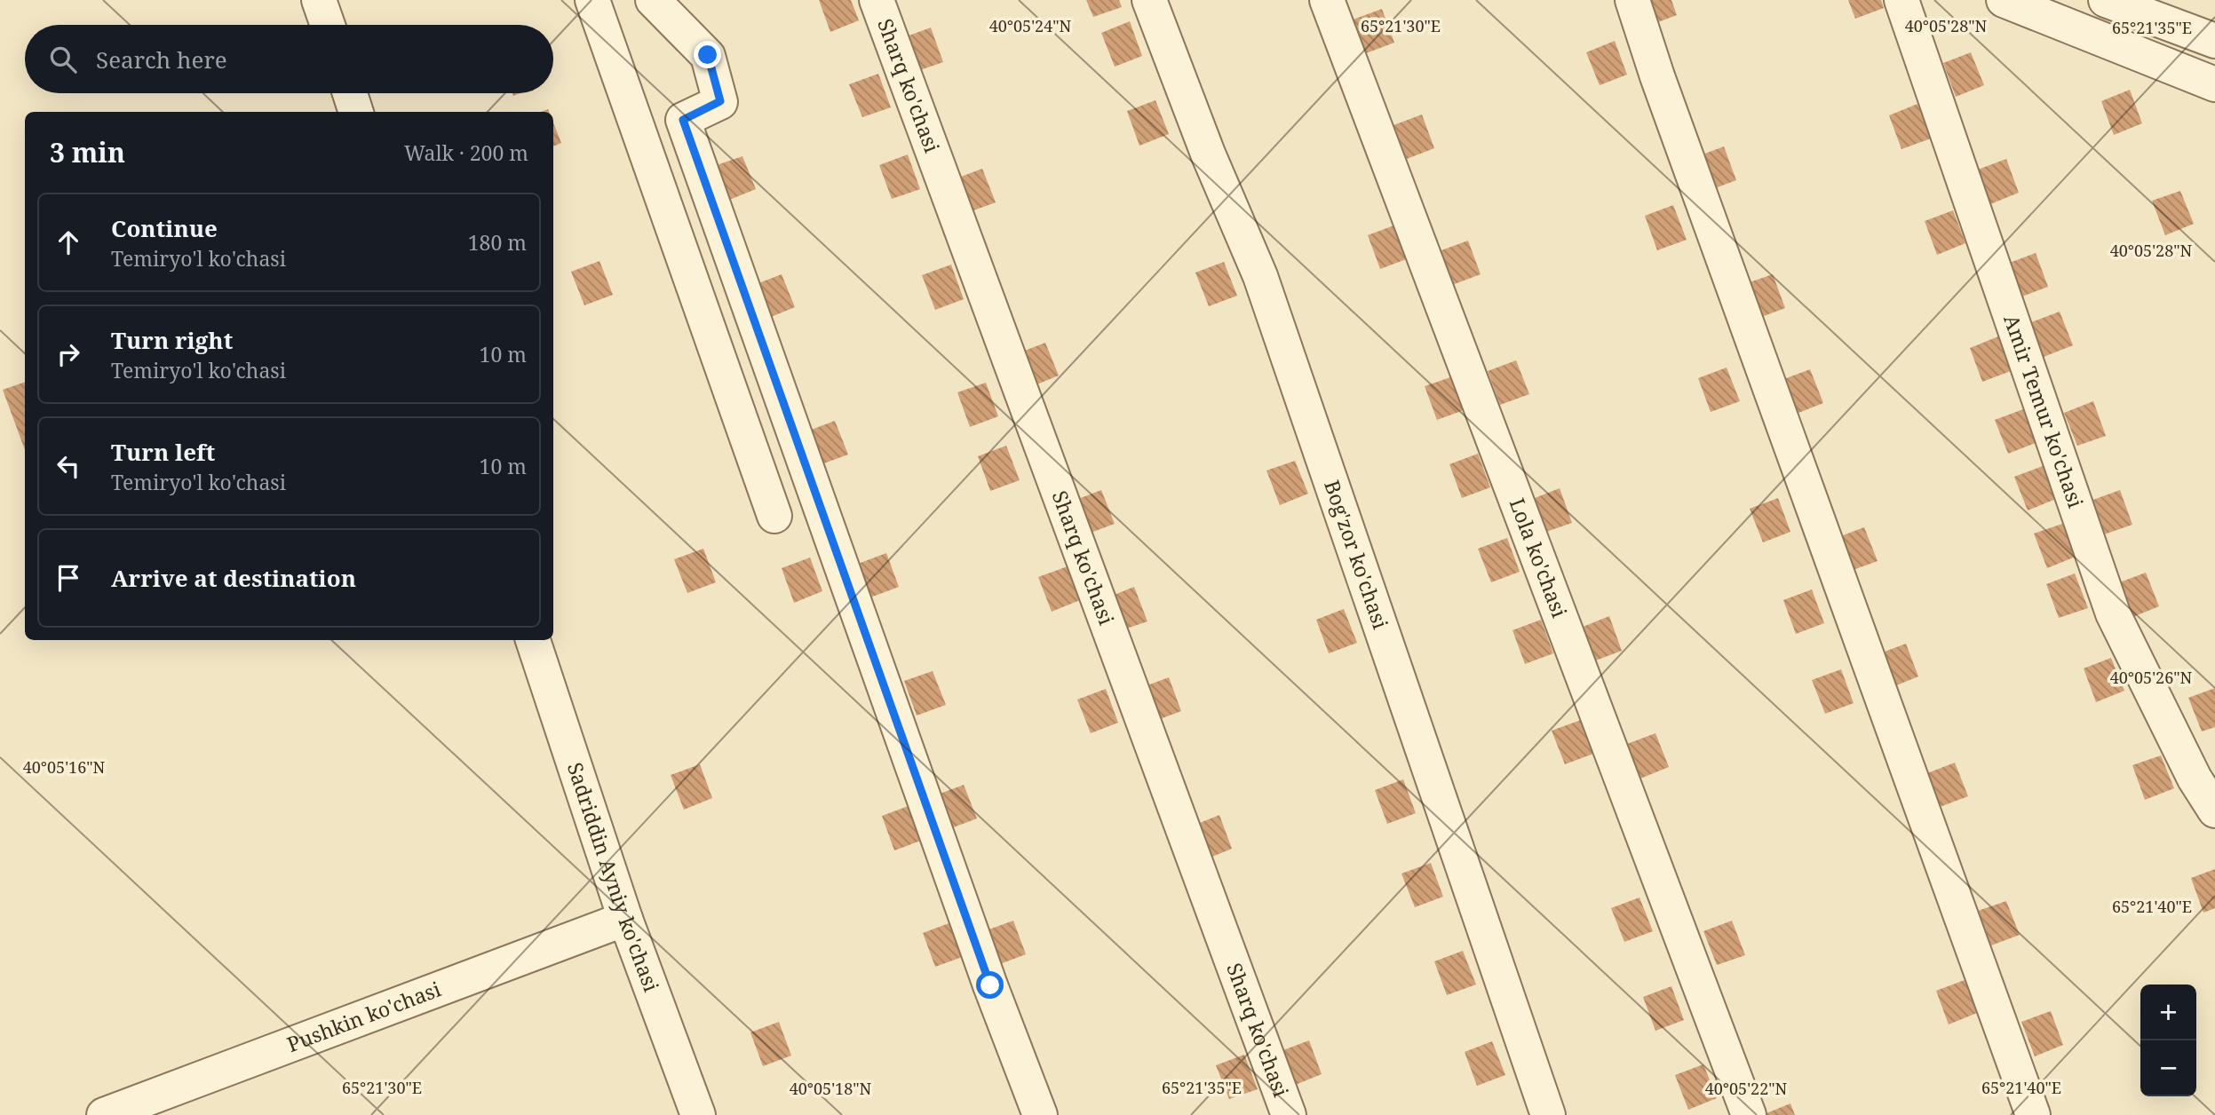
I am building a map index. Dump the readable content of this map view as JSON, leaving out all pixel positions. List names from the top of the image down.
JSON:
{
  "streets": {
    "street": [
      "Sharq ko'chasi",
      "Amir Temur ko'chasi",
      "Bog'zor ko'chasi",
      "Lola ko'chasi",
      "Sadriddin Ayniy ko'chasi",
      "Pushkin ko'chasi"
    ]
  },
  "crossings": [
    ["Sadriddin Ayniy ko'chasi", "Pushkin ko'chasi"]
  ],
  "page": {
    "search": "Search here",
    "heading": ["3 min", "Walk · 200 m"],
    "list": [
      ["Continue", "Temiryo'l ko'chasi", "180 m"],
      ["Turn right", "Temiryo'l ko'chasi", "10 m"],
      ["Turn left", "Temiryo'l ko'chasi", "10 m"],
      "Arrive at destination"
    ],
    "map_buttons": ["+", "−"]
  },
  "coordinates": [
    "40°05'24\"N",
    "40°05'28\"N",
    "65°21'30\"E",
    "65°21'35\"E",
    "40°05'26\"N",
    "40°05'16\"N",
    "65°21'40\"E",
    "40°05'18\"N",
    "40°05'22\"N"
  ]
}
